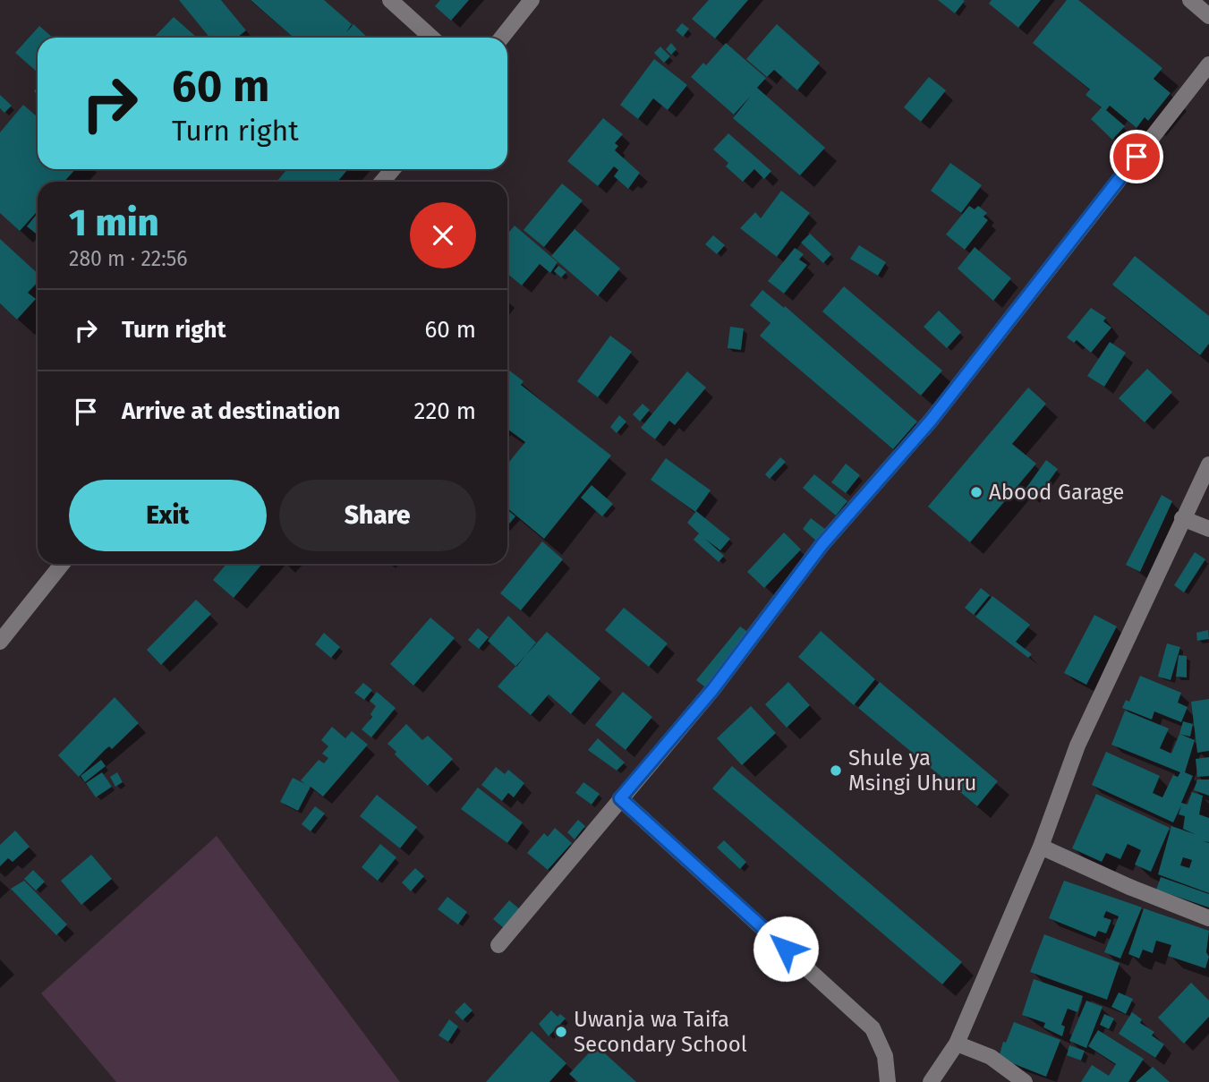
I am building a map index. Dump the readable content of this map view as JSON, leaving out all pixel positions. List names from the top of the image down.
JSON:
{
  "places": ["Abood Garage", "Shule ya Msingi Uhuru", "Uwanja wa Taifa Secondary School"],
  "page": {
    "turn": ["60 m", "Turn right"],
    "heading": ["1 min", "280 m · 22:56"],
    "list": [
      {
        "name": "Turn right",
        "value": "60 m"
      },
      {
        "name": "Arrive at destination",
        "value": "220 m"
      }
    ],
    "buttons": ["Exit", "Share"]
  }
}
